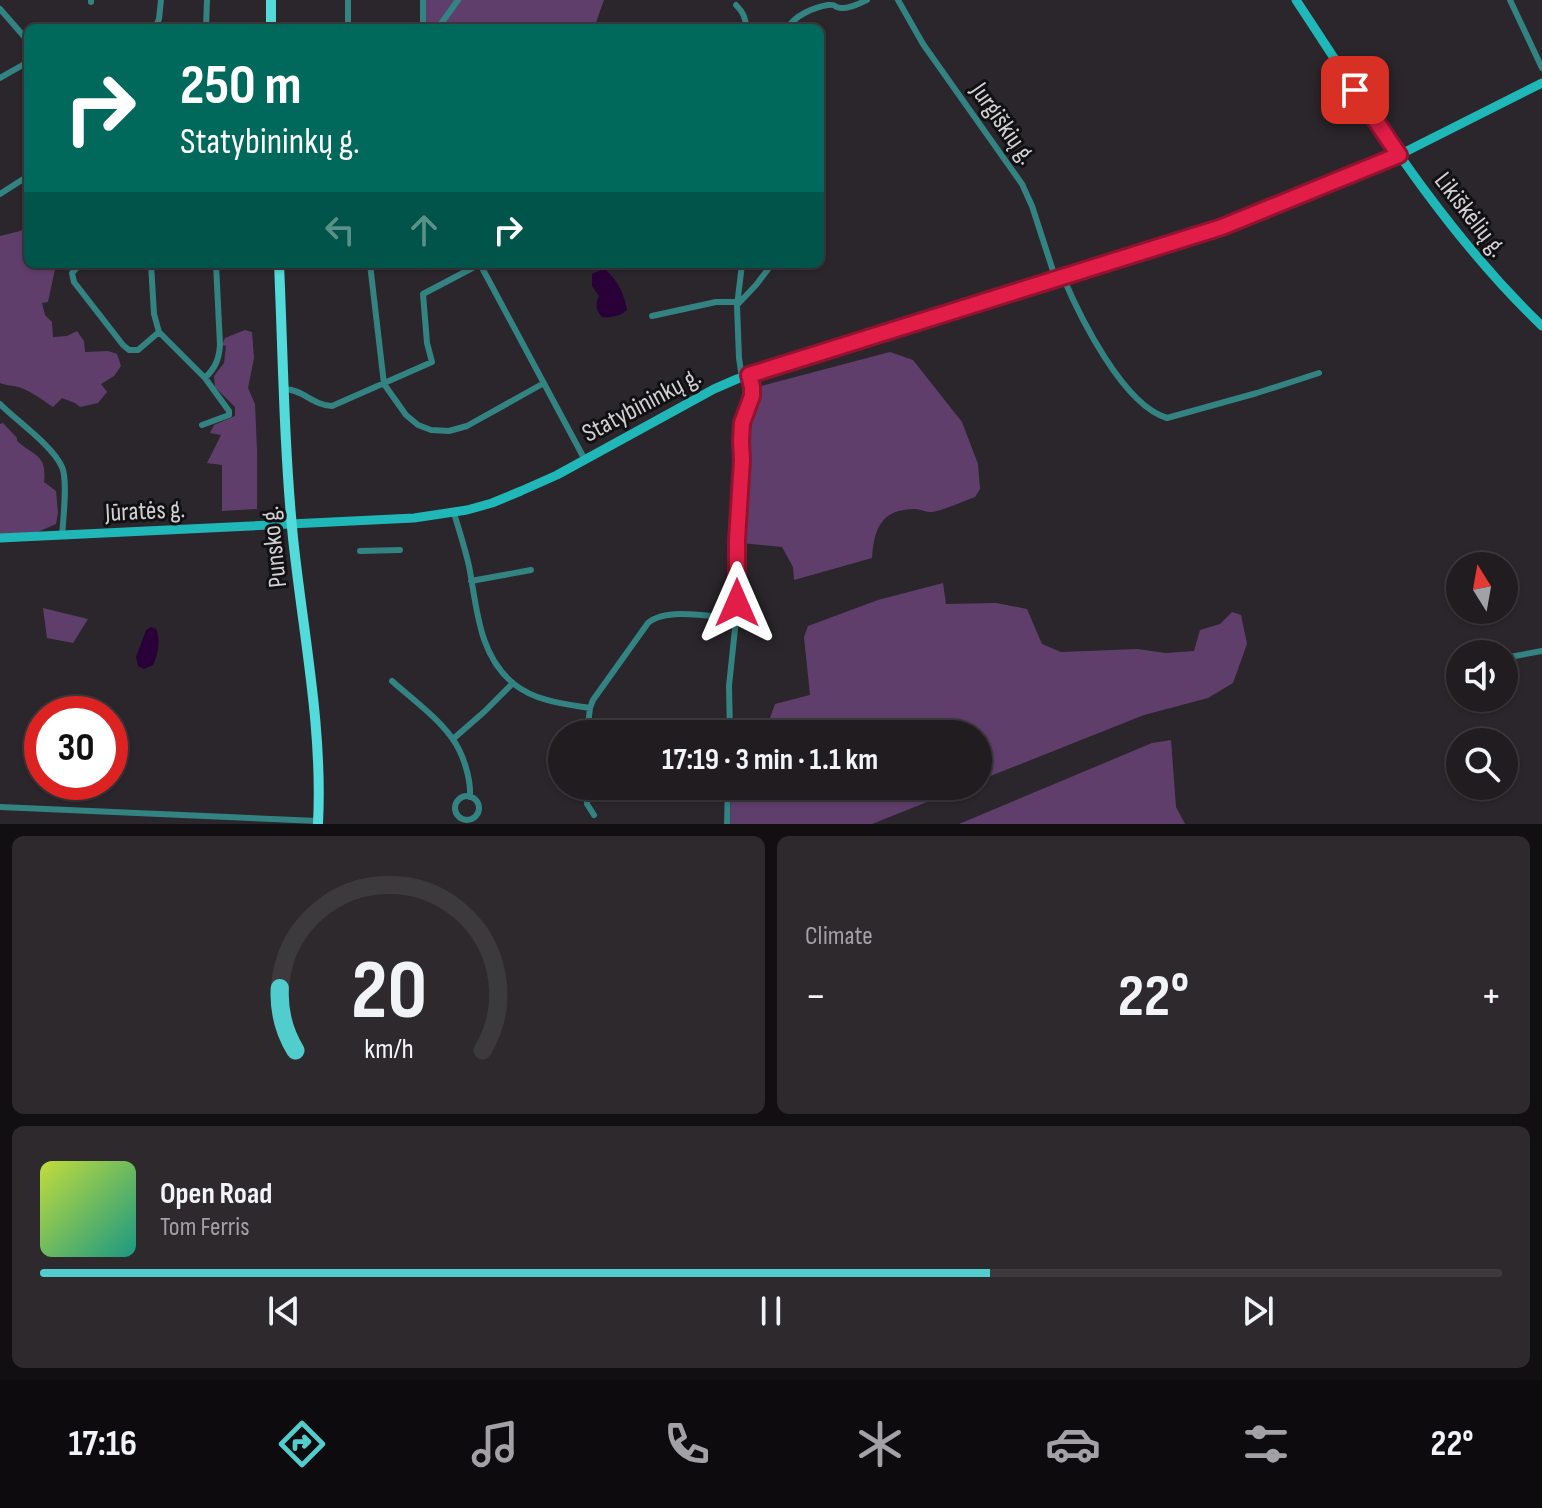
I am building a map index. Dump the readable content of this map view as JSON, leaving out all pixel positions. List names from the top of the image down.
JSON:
{
  "streets": {
    "main road": ["Punsko g."],
    "street": [
      "Jurgiškių g.",
      "Likiškėlių g.",
      "Statybininkų g.",
      "Jūratės g."
    ]
  },
  "crossings": [
    ["Jurgiškių g.", "Statybininkų g."],
    ["Likiškėlių g.", "Statybininkų g."],
    ["Statybininkų g.", "Jūratės g."],
    ["Statybininkų g.", "Punsko g."],
    ["Jūratės g.", "Punsko g."]
  ],
  "north": "top",
  "page": {
    "turn": ["250 m", "Statybininkų g."],
    "limit": "30",
    "trip": "17:19 · 3 min · 1.1 km",
    "tile": "Climate",
    "heat": ["−", "22°", "+"],
    "song": ["Open Road", "Tom Ferris"],
    "tabs": ["17:16", "22°"],
    "gauge": ["20", "km/h"]
  }
}
